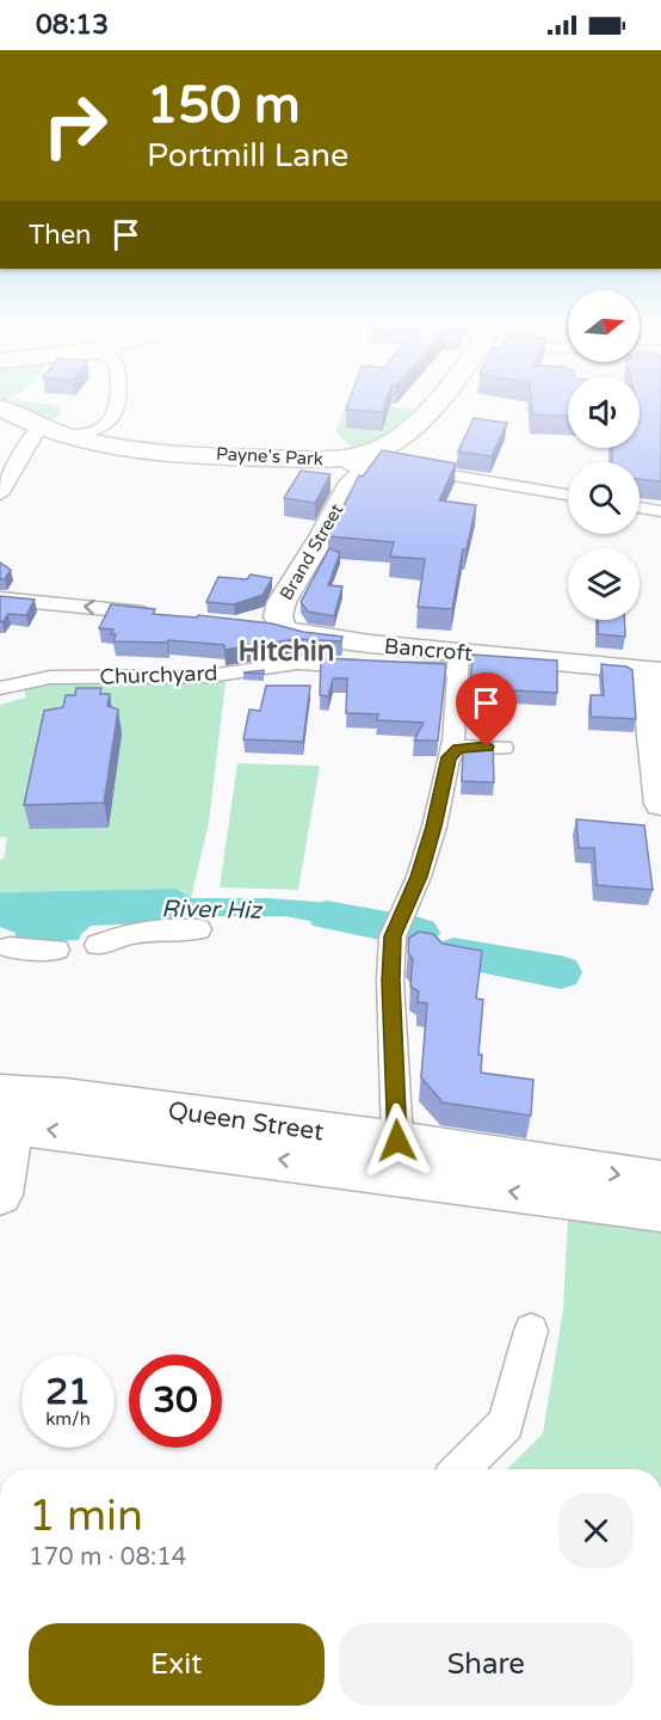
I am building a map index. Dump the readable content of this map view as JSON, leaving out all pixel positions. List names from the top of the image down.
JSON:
{
  "streets": {
    "main road": ["Payne's Park"],
    "street": [
      "Brand Street",
      "Bancroft",
      "Churchyard",
      "Queen Street"
    ]
  },
  "crossings": [
    ["Payne's Park", "Brand Street"],
    ["Brand Street", "Bancroft"],
    ["Bancroft", "Churchyard"]
  ],
  "districts": ["Hitchin"],
  "water": ["River Hiz"],
  "north": "right",
  "page": {
    "status": "08:13",
    "turn": ["150 m", "Portmill Lane"],
    "then": "Then",
    "speed": "21 km/h",
    "limit": "30",
    "heading": ["1 min", "170 m · 08:14"],
    "buttons": ["Exit", "Share"]
  }
}
